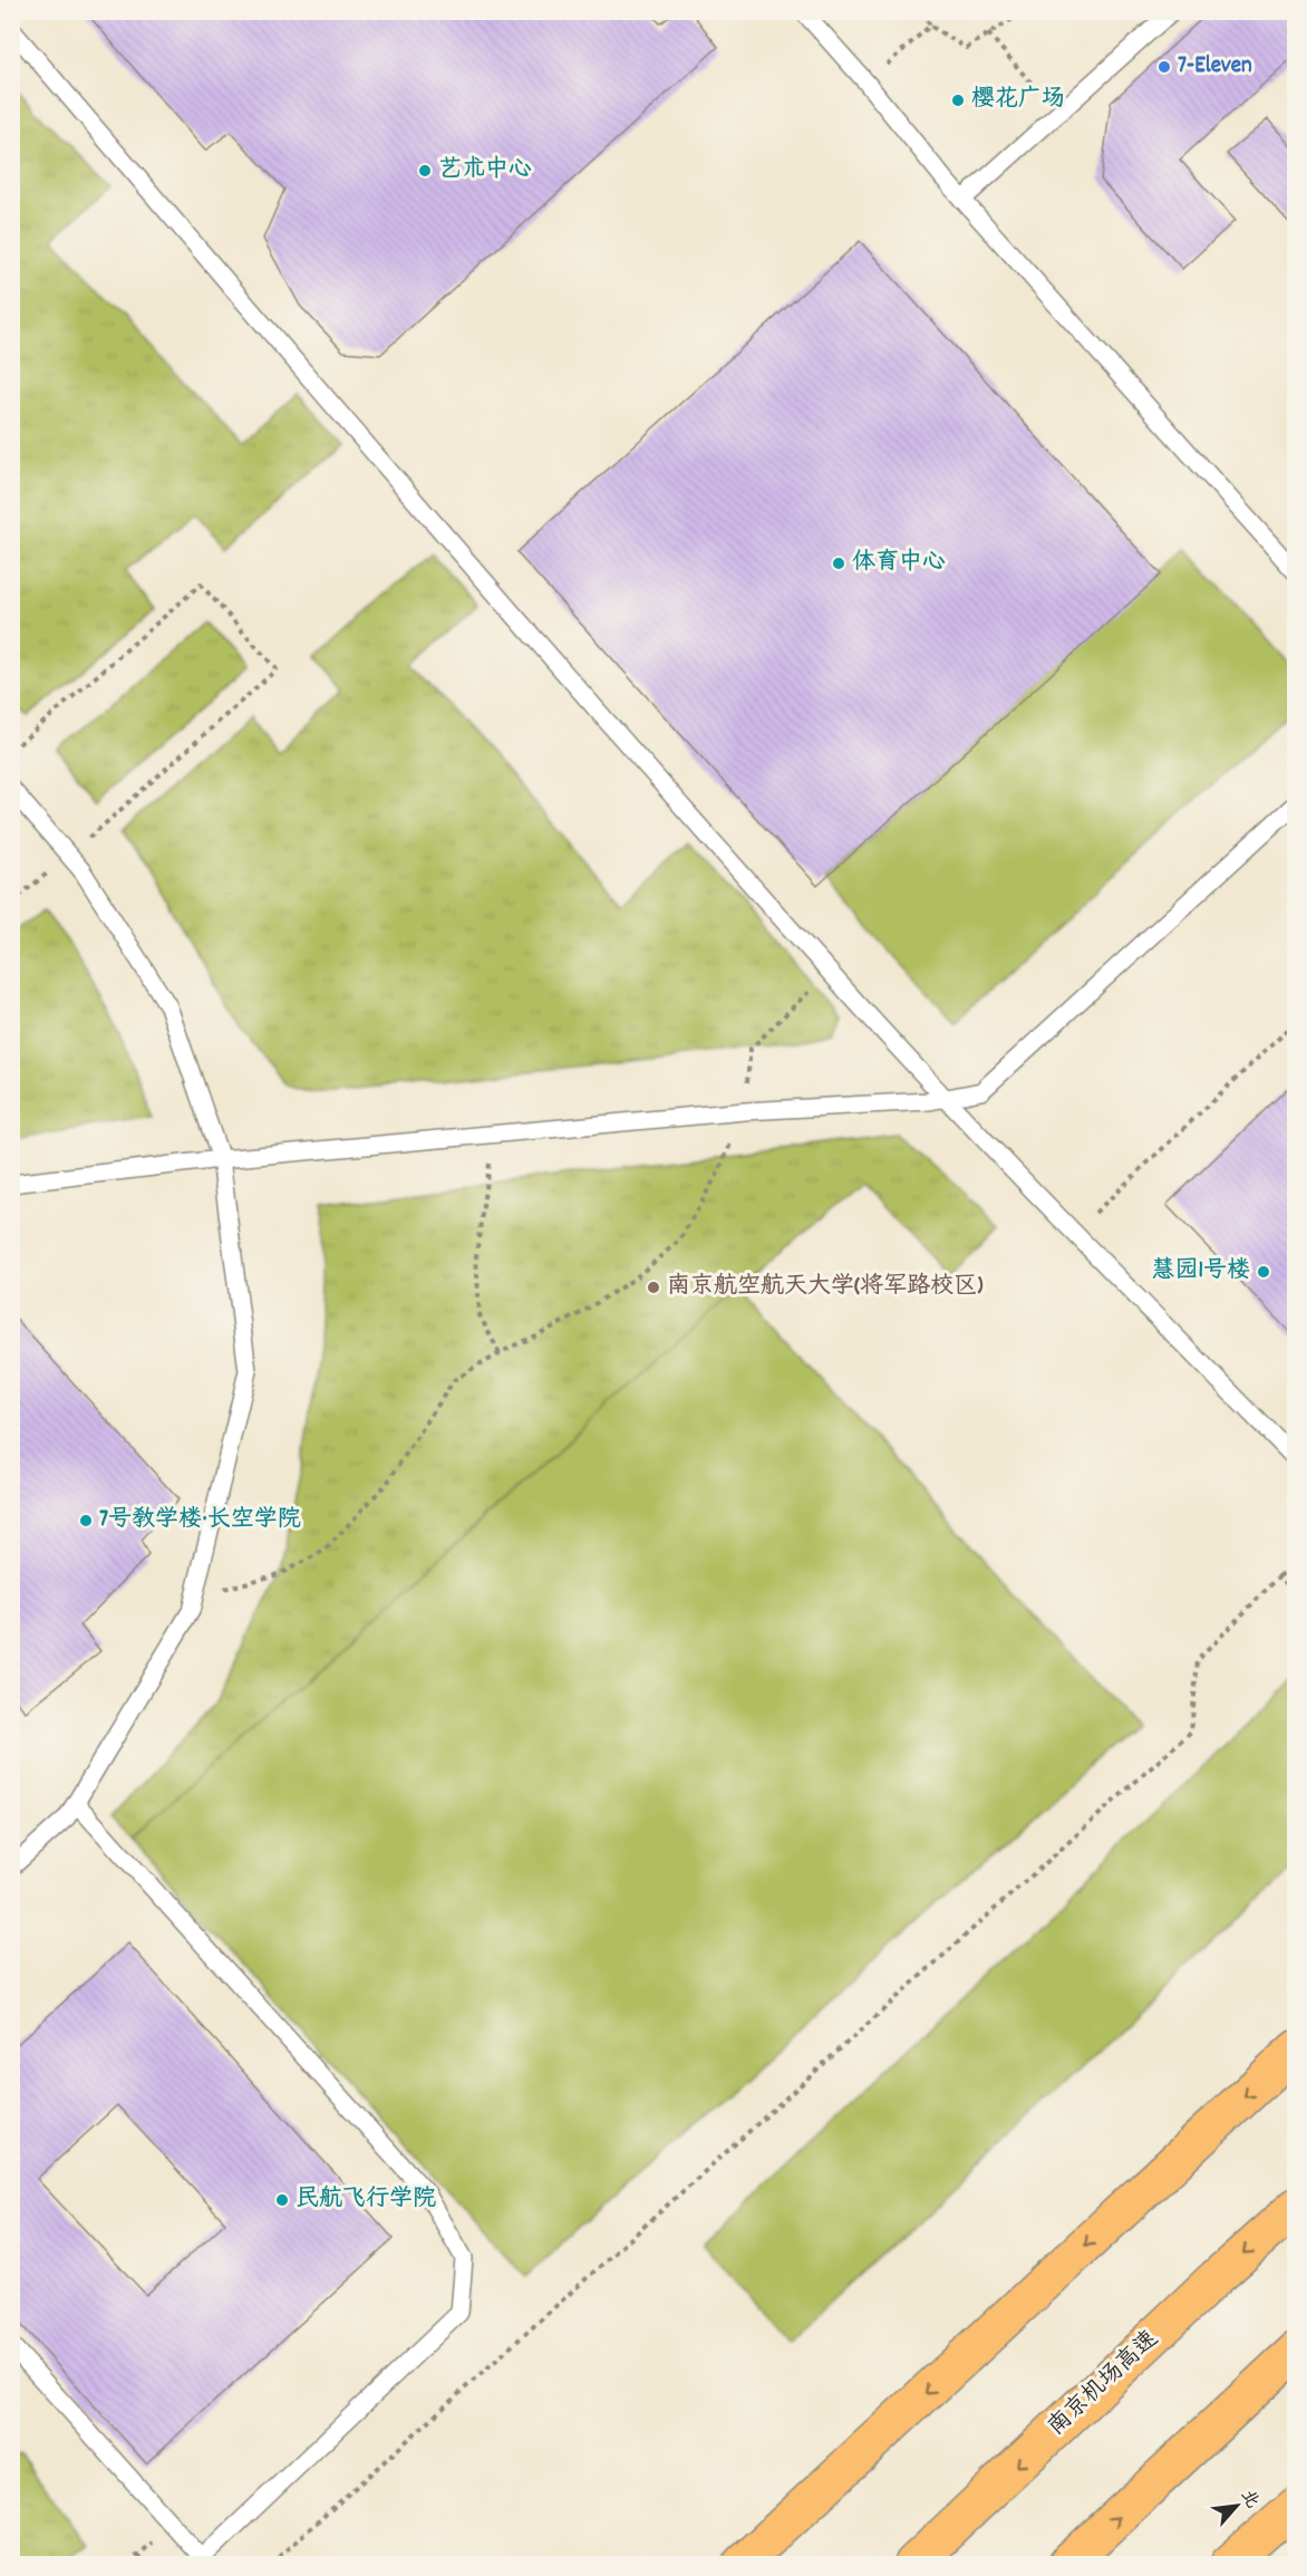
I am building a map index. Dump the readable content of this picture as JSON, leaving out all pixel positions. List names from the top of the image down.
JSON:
{
  "streets": {
    "highway": ["南京机场高速"]
  },
  "places": [
    "7-Eleven",
    "樱花广场",
    "艺术中心",
    "体育中心",
    "慧园1号楼",
    "南京航空航天大学(将军路校区)",
    "7号教学楼·长空学院",
    "民航飞行学院"
  ],
  "north": "top right"
}
